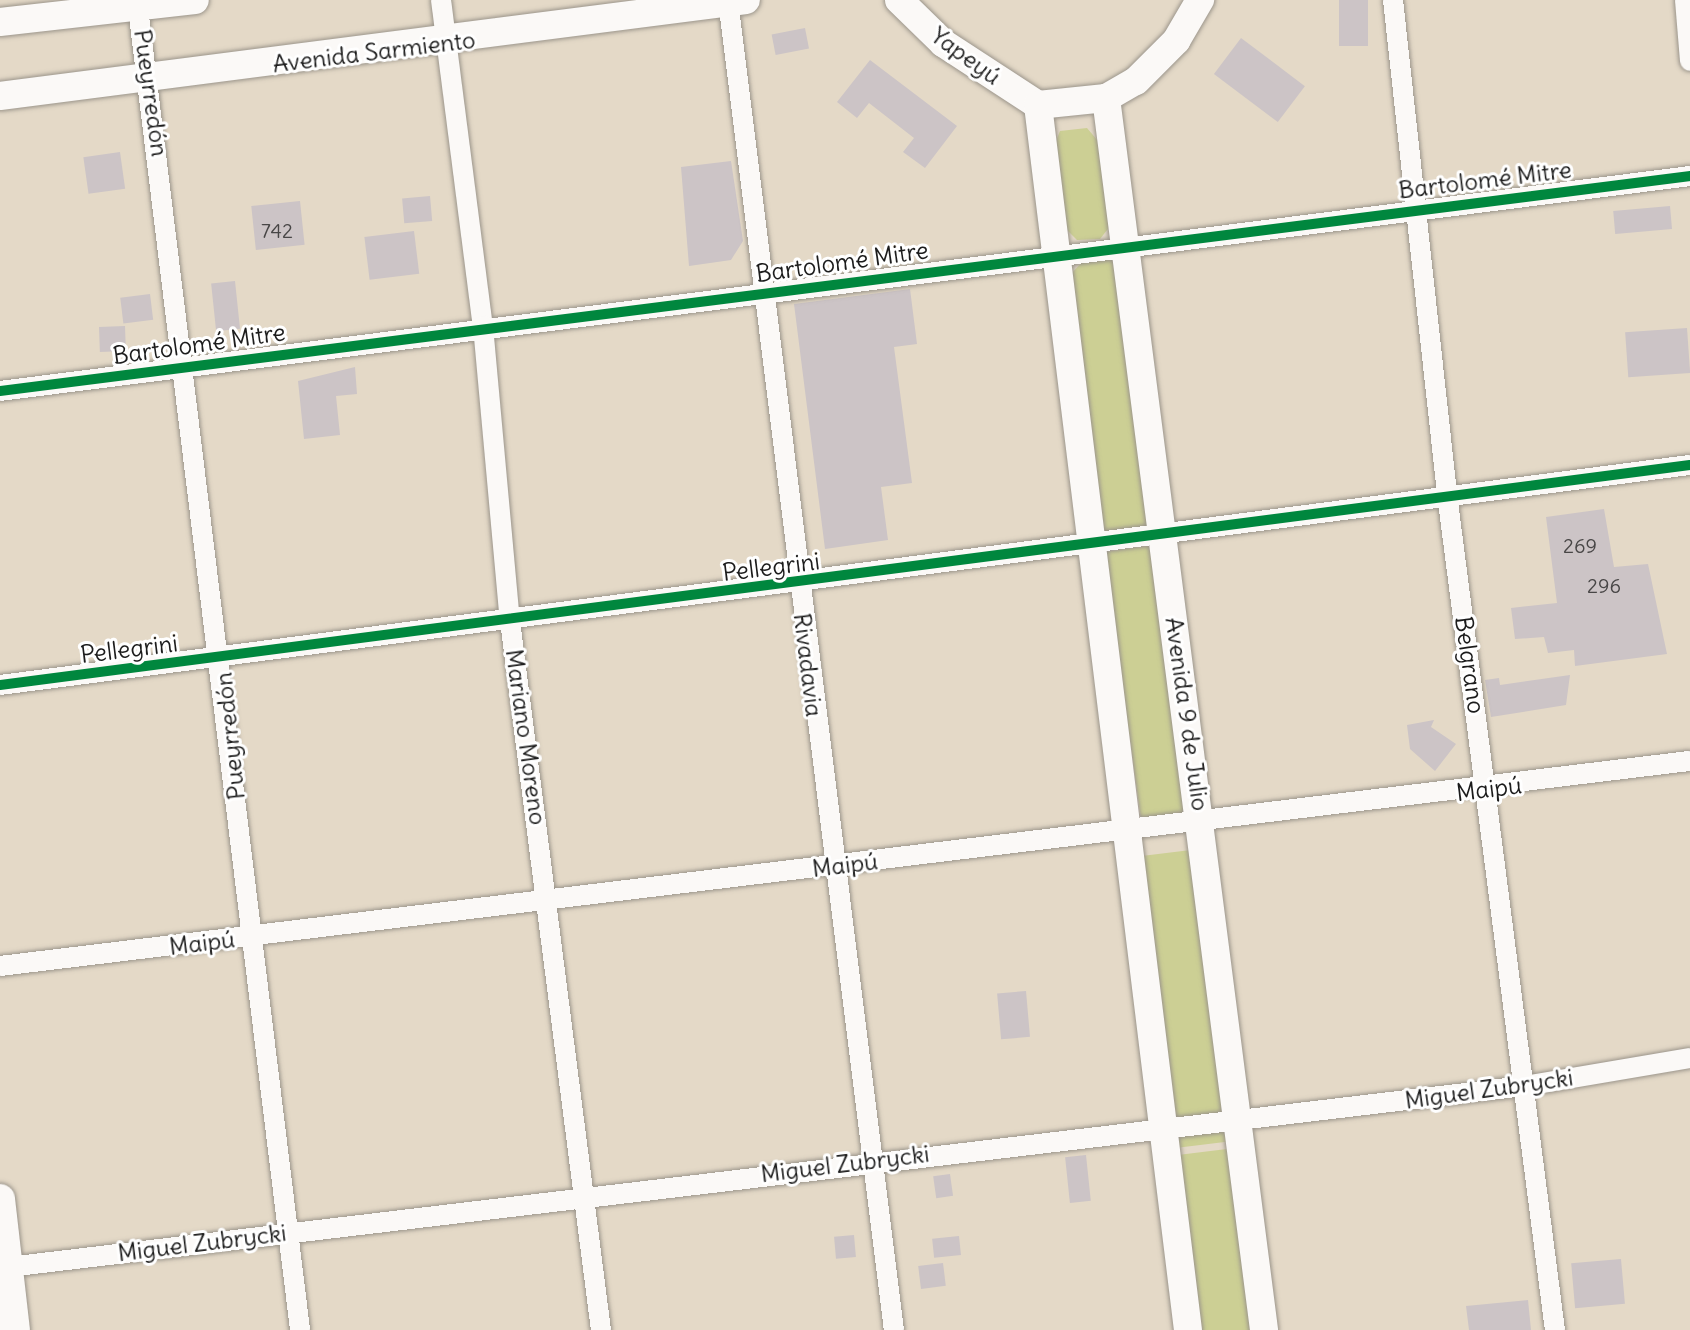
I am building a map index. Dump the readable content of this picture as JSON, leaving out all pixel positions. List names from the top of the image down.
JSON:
{
  "streets": {
    "main road": ["Avenida Sarmiento", "Yapeyú", "Avenida 9 de Julio"],
    "street": [
      "Pueyrredón",
      "Bartolomé Mitre",
      "Pellegrini",
      "Rivadavia",
      "Belgrano",
      "Mariano Moreno",
      "Maipú",
      "Miguel Zubrycki"
    ]
  },
  "crossings": [
    ["Avenida Sarmiento", "Pueyrredón"],
    ["Avenida Sarmiento", "Rivadavia"],
    ["Avenida Sarmiento", "Mariano Moreno"],
    ["Pueyrredón", "Bartolomé Mitre"],
    ["Pueyrredón", "Pellegrini"],
    ["Pueyrredón", "Maipú"],
    ["Pueyrredón", "Miguel Zubrycki"],
    ["Bartolomé Mitre", "Rivadavia"],
    ["Bartolomé Mitre", "Belgrano"],
    ["Bartolomé Mitre", "Avenida 9 de Julio"],
    ["Bartolomé Mitre", "Mariano Moreno"],
    ["Pellegrini", "Rivadavia"],
    ["Pellegrini", "Belgrano"],
    ["Pellegrini", "Avenida 9 de Julio"],
    ["Pellegrini", "Mariano Moreno"],
    ["Rivadavia", "Maipú"],
    ["Rivadavia", "Miguel Zubrycki"],
    ["Belgrano", "Maipú"],
    ["Belgrano", "Miguel Zubrycki"],
    ["Avenida 9 de Julio", "Maipú"],
    ["Avenida 9 de Julio", "Miguel Zubrycki"],
    ["Mariano Moreno", "Maipú"],
    ["Mariano Moreno", "Miguel Zubrycki"]
  ],
  "house_numbers": ["742", "269", "296"]
}
